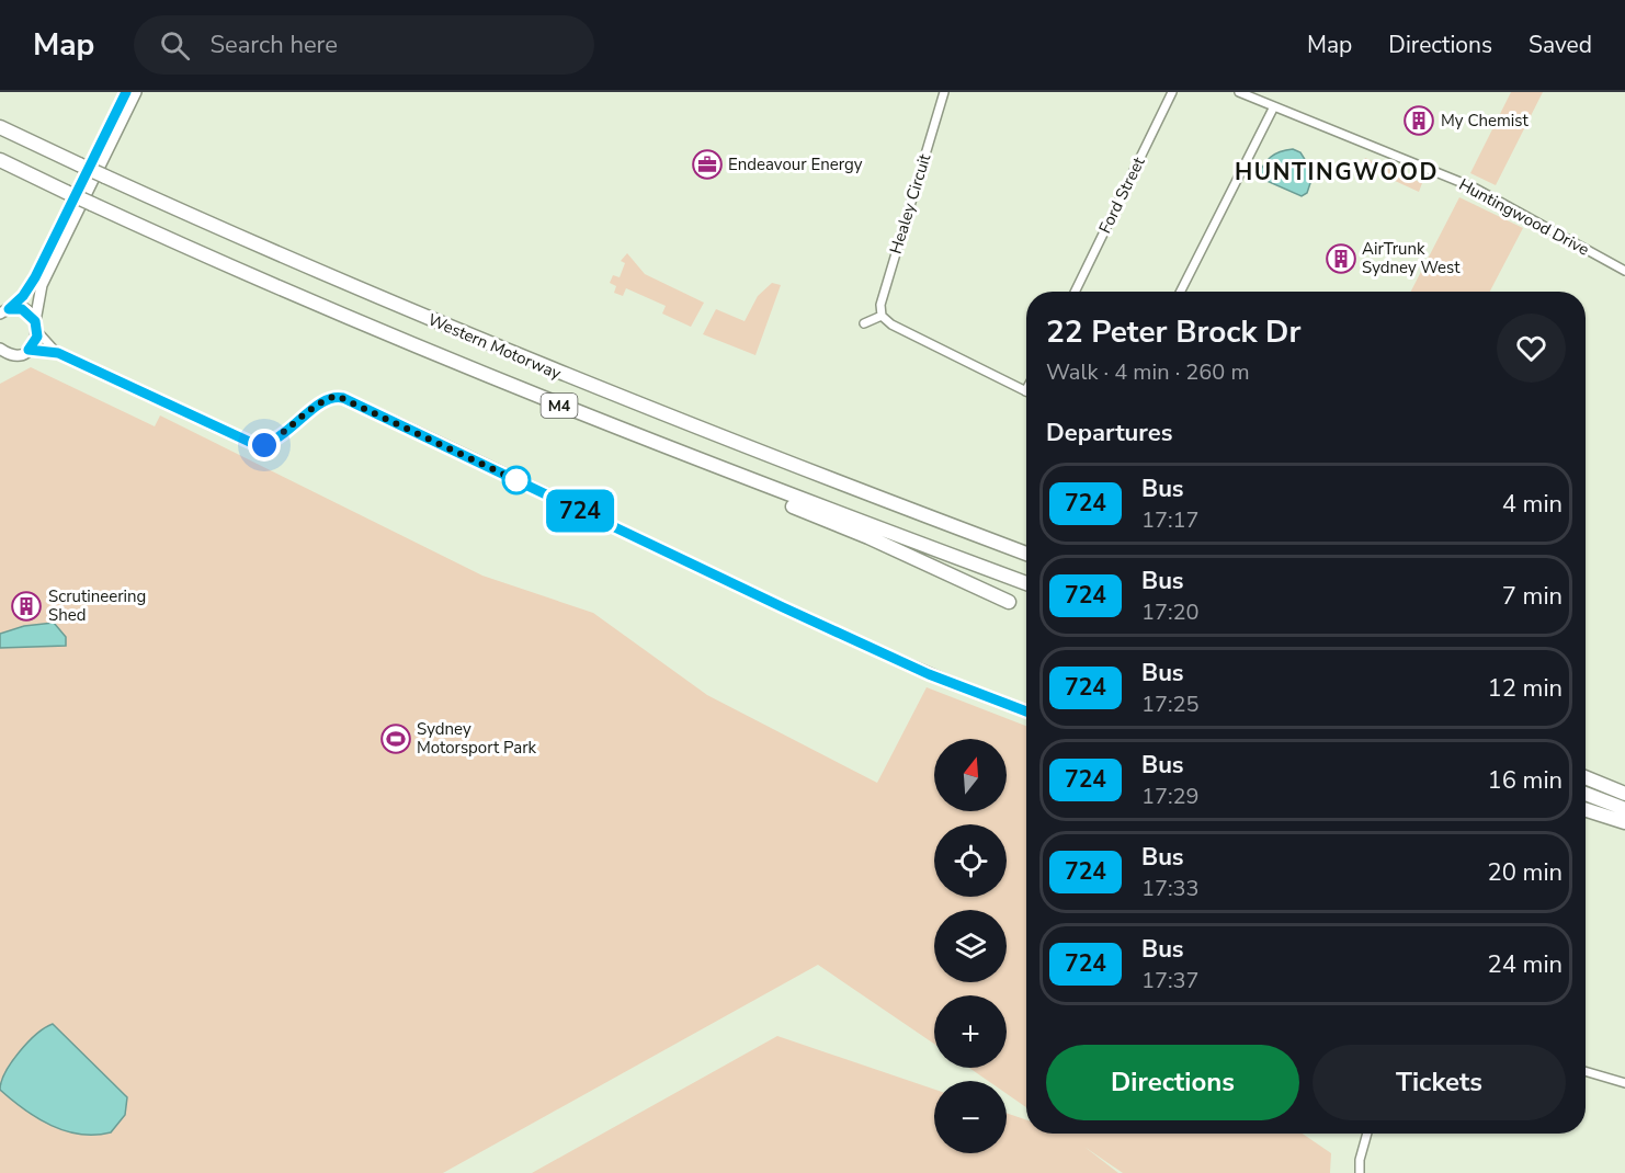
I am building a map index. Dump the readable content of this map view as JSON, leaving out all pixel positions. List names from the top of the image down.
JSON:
{
  "streets": {
    "highway": ["Western Motorway", "M4"],
    "street": ["Ford Street", "Healey Circuit", "Huntingwood Drive"]
  },
  "districts": ["HUNTINGWOOD"],
  "places": {
    "building": ["My Chemist", "AirTrunk Sydney West", "Scrutineering Shed"],
    "office": ["Endeavour Energy"],
    "sports": ["Sydney Motorsport Park"]
  },
  "lines": ["bus line 724"],
  "north": "top",
  "page": {
    "header": "Map",
    "search": "Search here",
    "nav": ["Map", "Directions", "Saved"],
    "on_map": "724",
    "heading": [
      ["22 Peter Brock Dr", "Walk · 4 min · 260 m"],
      "Departures"
    ],
    "list": [
      {
        "mark": "724",
        "name": "Bus",
        "note": "17:17",
        "value": "4 min"
      },
      {
        "mark": "724",
        "name": "Bus",
        "note": "17:20",
        "value": "7 min"
      },
      {
        "mark": "724",
        "name": "Bus",
        "note": "17:25",
        "value": "12 min"
      },
      {
        "mark": "724",
        "name": "Bus",
        "note": "17:29",
        "value": "16 min"
      },
      {
        "mark": "724",
        "name": "Bus",
        "note": "17:33",
        "value": "20 min"
      },
      {
        "mark": "724",
        "name": "Bus",
        "note": "17:37",
        "value": "24 min"
      }
    ],
    "map_buttons": ["+", "−"],
    "buttons": ["Directions", "Tickets"]
  }
}
